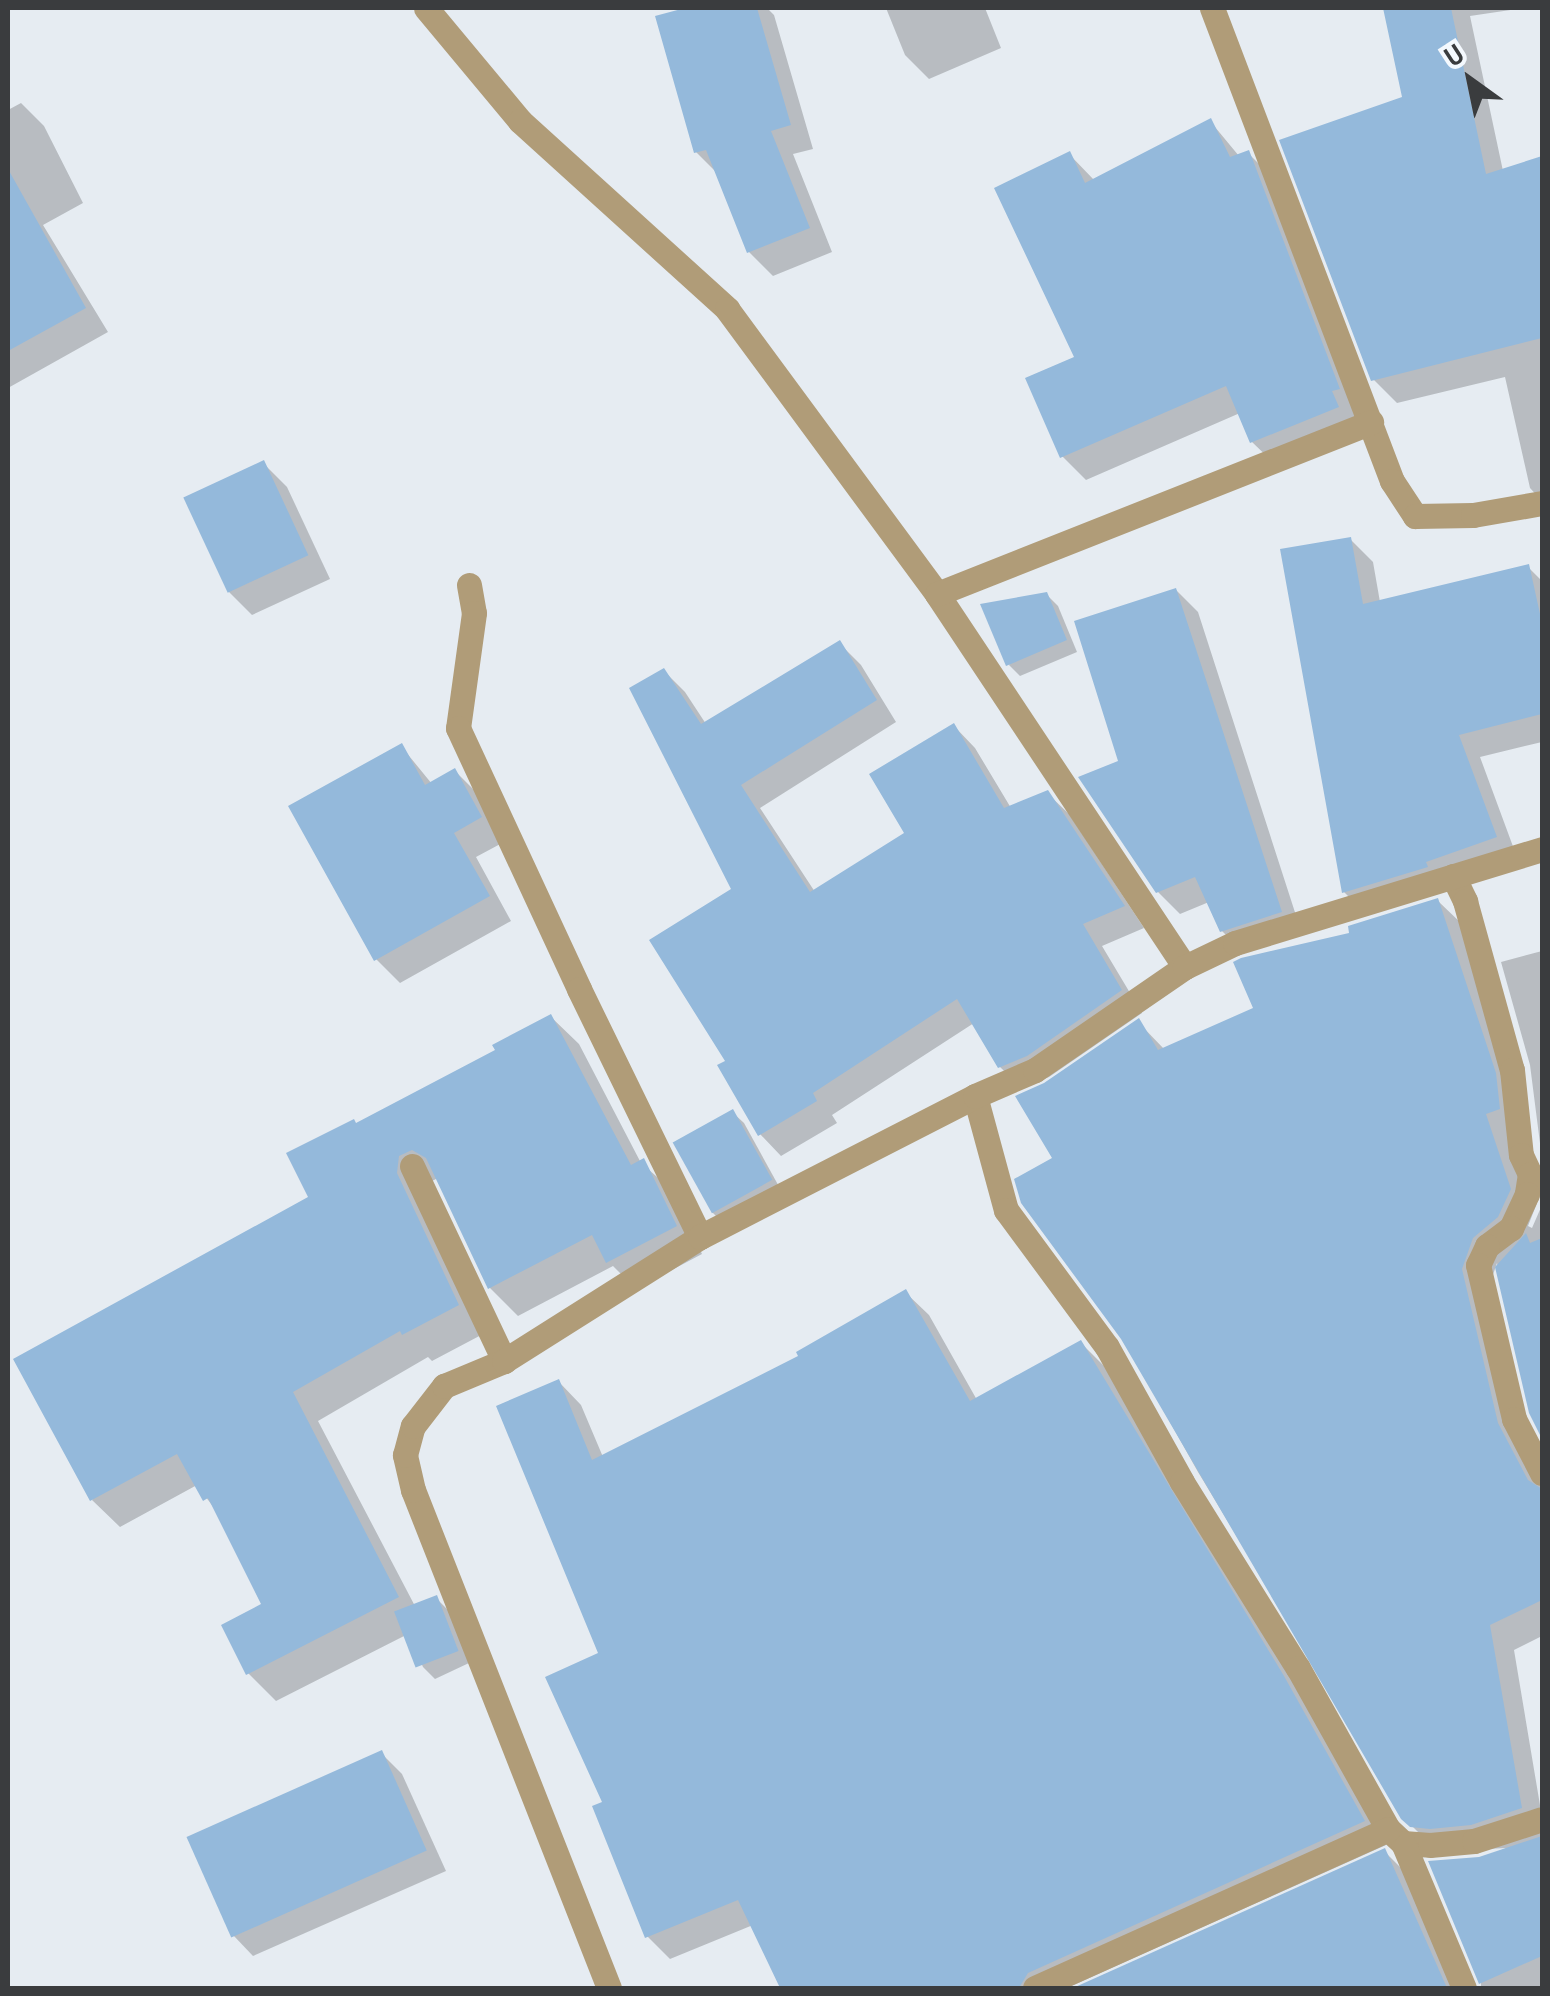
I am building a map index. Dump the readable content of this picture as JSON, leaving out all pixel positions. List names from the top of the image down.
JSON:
{
  "north": "top left"
}
